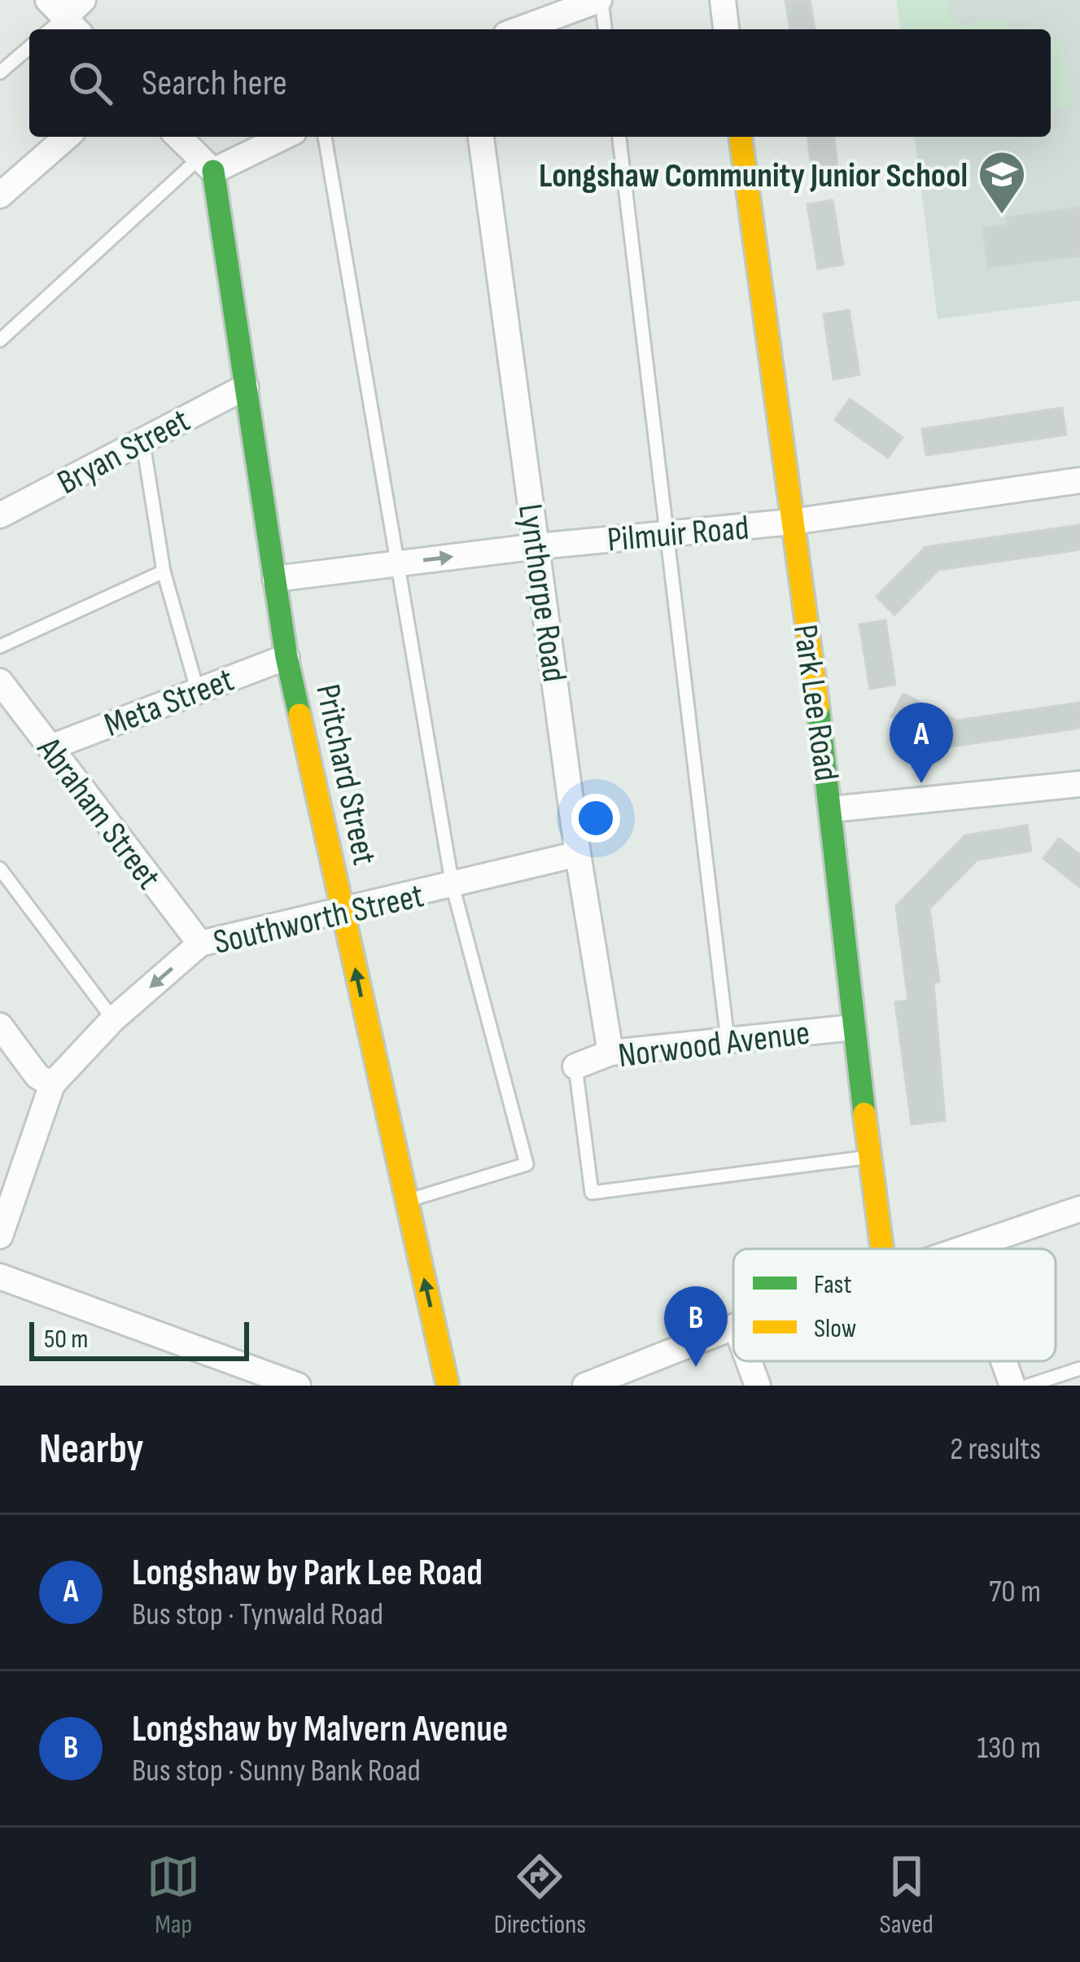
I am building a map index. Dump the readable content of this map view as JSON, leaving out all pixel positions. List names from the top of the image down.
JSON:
{
  "streets": {
    "street": [
      "Bryan Street",
      "Pilmuir Road",
      "Lynthorpe Road",
      "Meta Street",
      "Park Lee Road",
      "Pritchard Street",
      "Abraham Street",
      "Southworth Street",
      "Norwood Avenue"
    ]
  },
  "crossings": [
    ["Bryan Street", "Pritchard Street"],
    ["Pilmuir Road", "Lynthorpe Road"],
    ["Pilmuir Road", "Park Lee Road"],
    ["Pilmuir Road", "Pritchard Street"],
    ["Lynthorpe Road", "Southworth Street"],
    ["Lynthorpe Road", "Norwood Avenue"],
    ["Meta Street", "Pritchard Street"],
    ["Meta Street", "Abraham Street"],
    ["Park Lee Road", "Norwood Avenue"],
    ["Pritchard Street", "Southworth Street"],
    ["Abraham Street", "Southworth Street"]
  ],
  "one_way": ["Pritchard Street"],
  "places": {
    "school or university": ["Longshaw Community Junior School"]
  },
  "legend": ["Fast", "Slow"],
  "scale_bar": "50 m",
  "page": {
    "search": "Search here",
    "pins": ["A", "B"],
    "scale": "50 m",
    "heading": ["Nearby", "2 results"],
    "list": [
      {
        "mark": "A",
        "name": "Longshaw by Park Lee Road",
        "note": "Bus stop · Tynwald Road",
        "value": "70 m"
      },
      {
        "mark": "B",
        "name": "Longshaw by Malvern Avenue",
        "note": "Bus stop · Sunny Bank Road",
        "value": "130 m"
      }
    ],
    "nav": ["Map", "Directions", "Saved"]
  }
}
